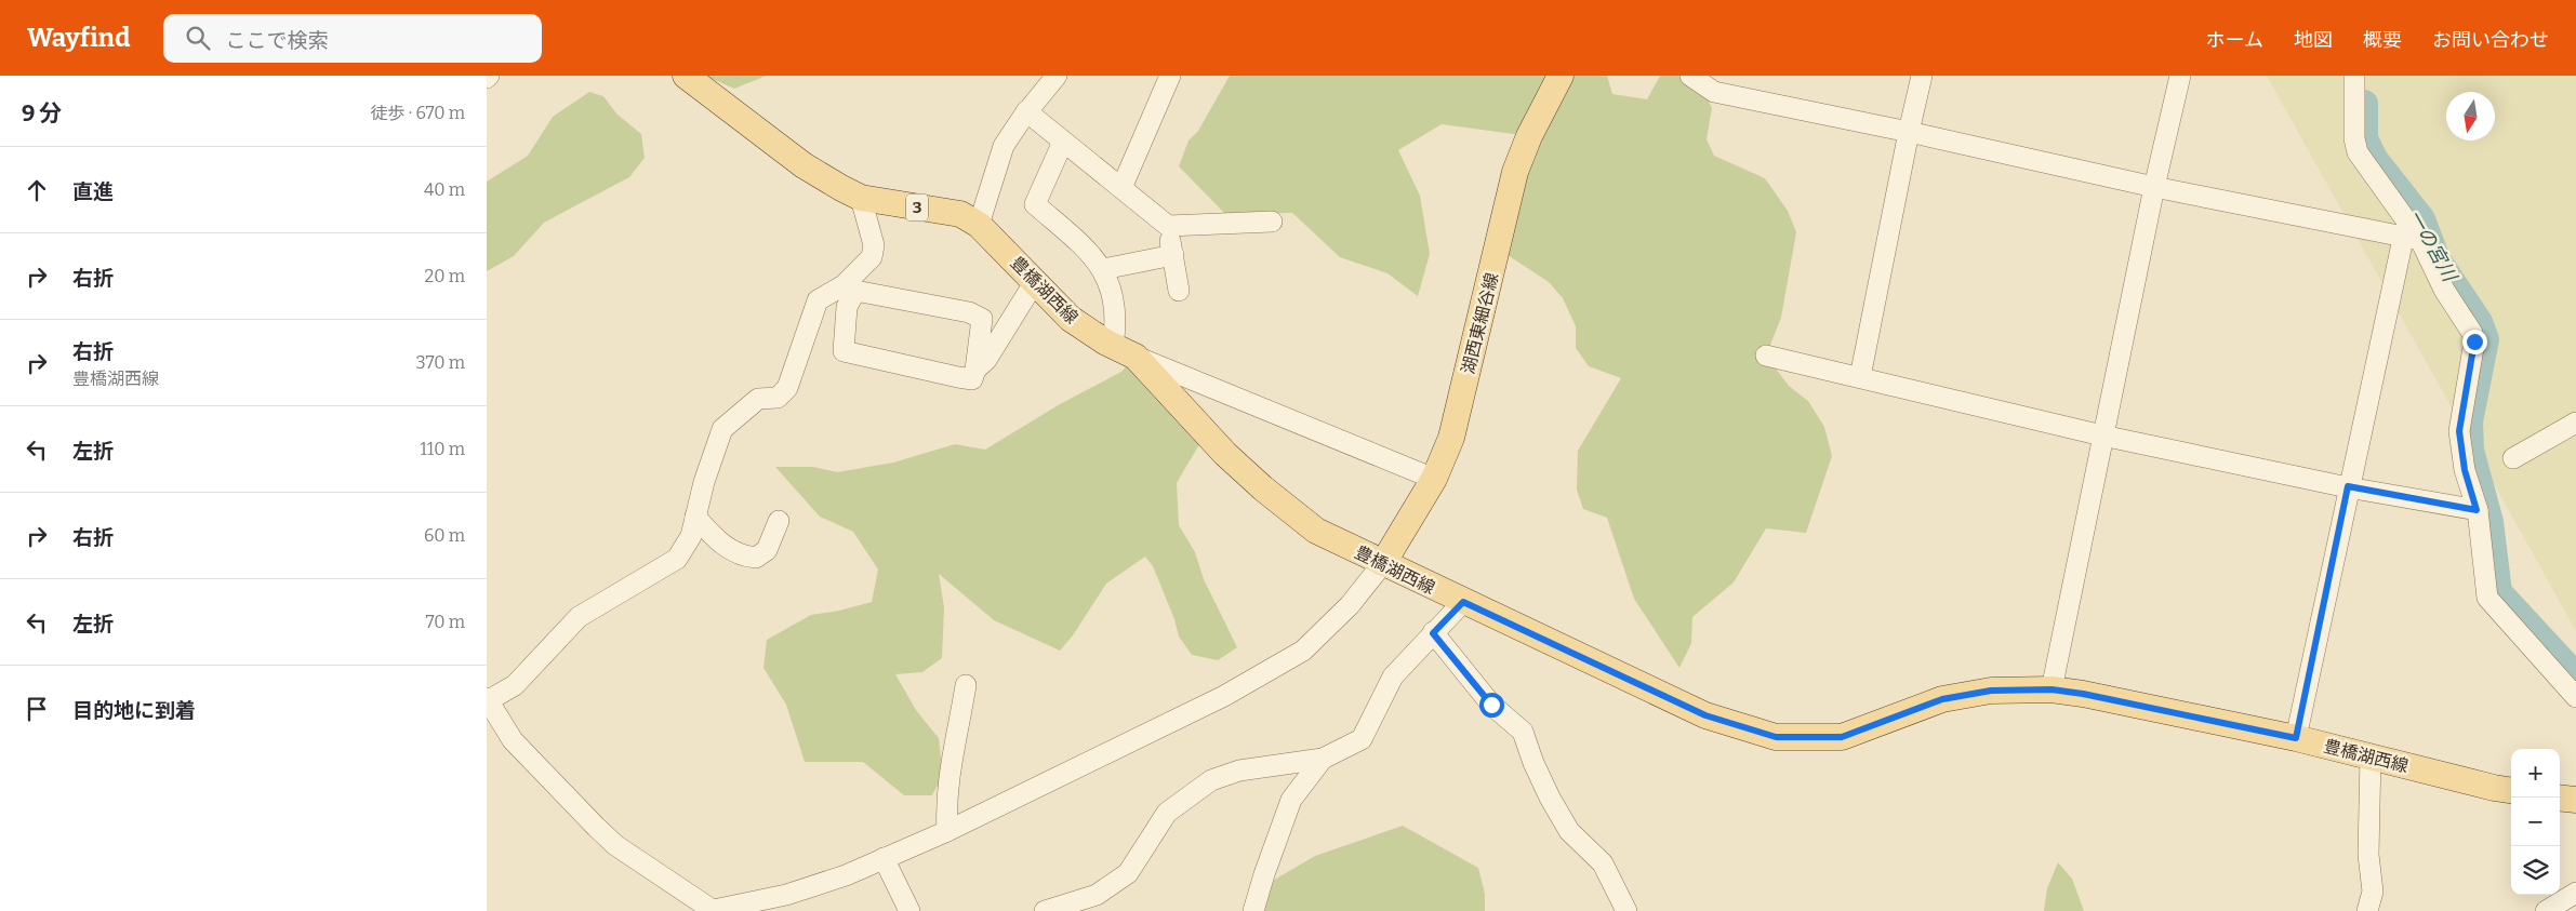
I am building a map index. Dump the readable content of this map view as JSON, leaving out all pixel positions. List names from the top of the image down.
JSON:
{
  "streets": {
    "main road": ["3", "豊橋湖西線", "湖西東細谷線"]
  },
  "crossings": [
    ["豊橋湖西線", "湖西東細谷線"]
  ],
  "water": ["一の宮川"],
  "north": "bottom",
  "page": {
    "header": "Wayfind",
    "search": "ここで検索",
    "nav": [
      "ホーム",
      "地図",
      "概要",
      "お問い合わせ"
    ],
    "heading": ["9 分", "徒歩 · 670 m"],
    "list": [
      ["直進", "40 m"],
      ["右折", "20 m"],
      ["右折", "豊橋湖西線", "370 m"],
      ["左折", "110 m"],
      ["右折", "60 m"],
      ["左折", "70 m"],
      "目的地に到着"
    ],
    "map_buttons": ["+", "−"]
  }
}
